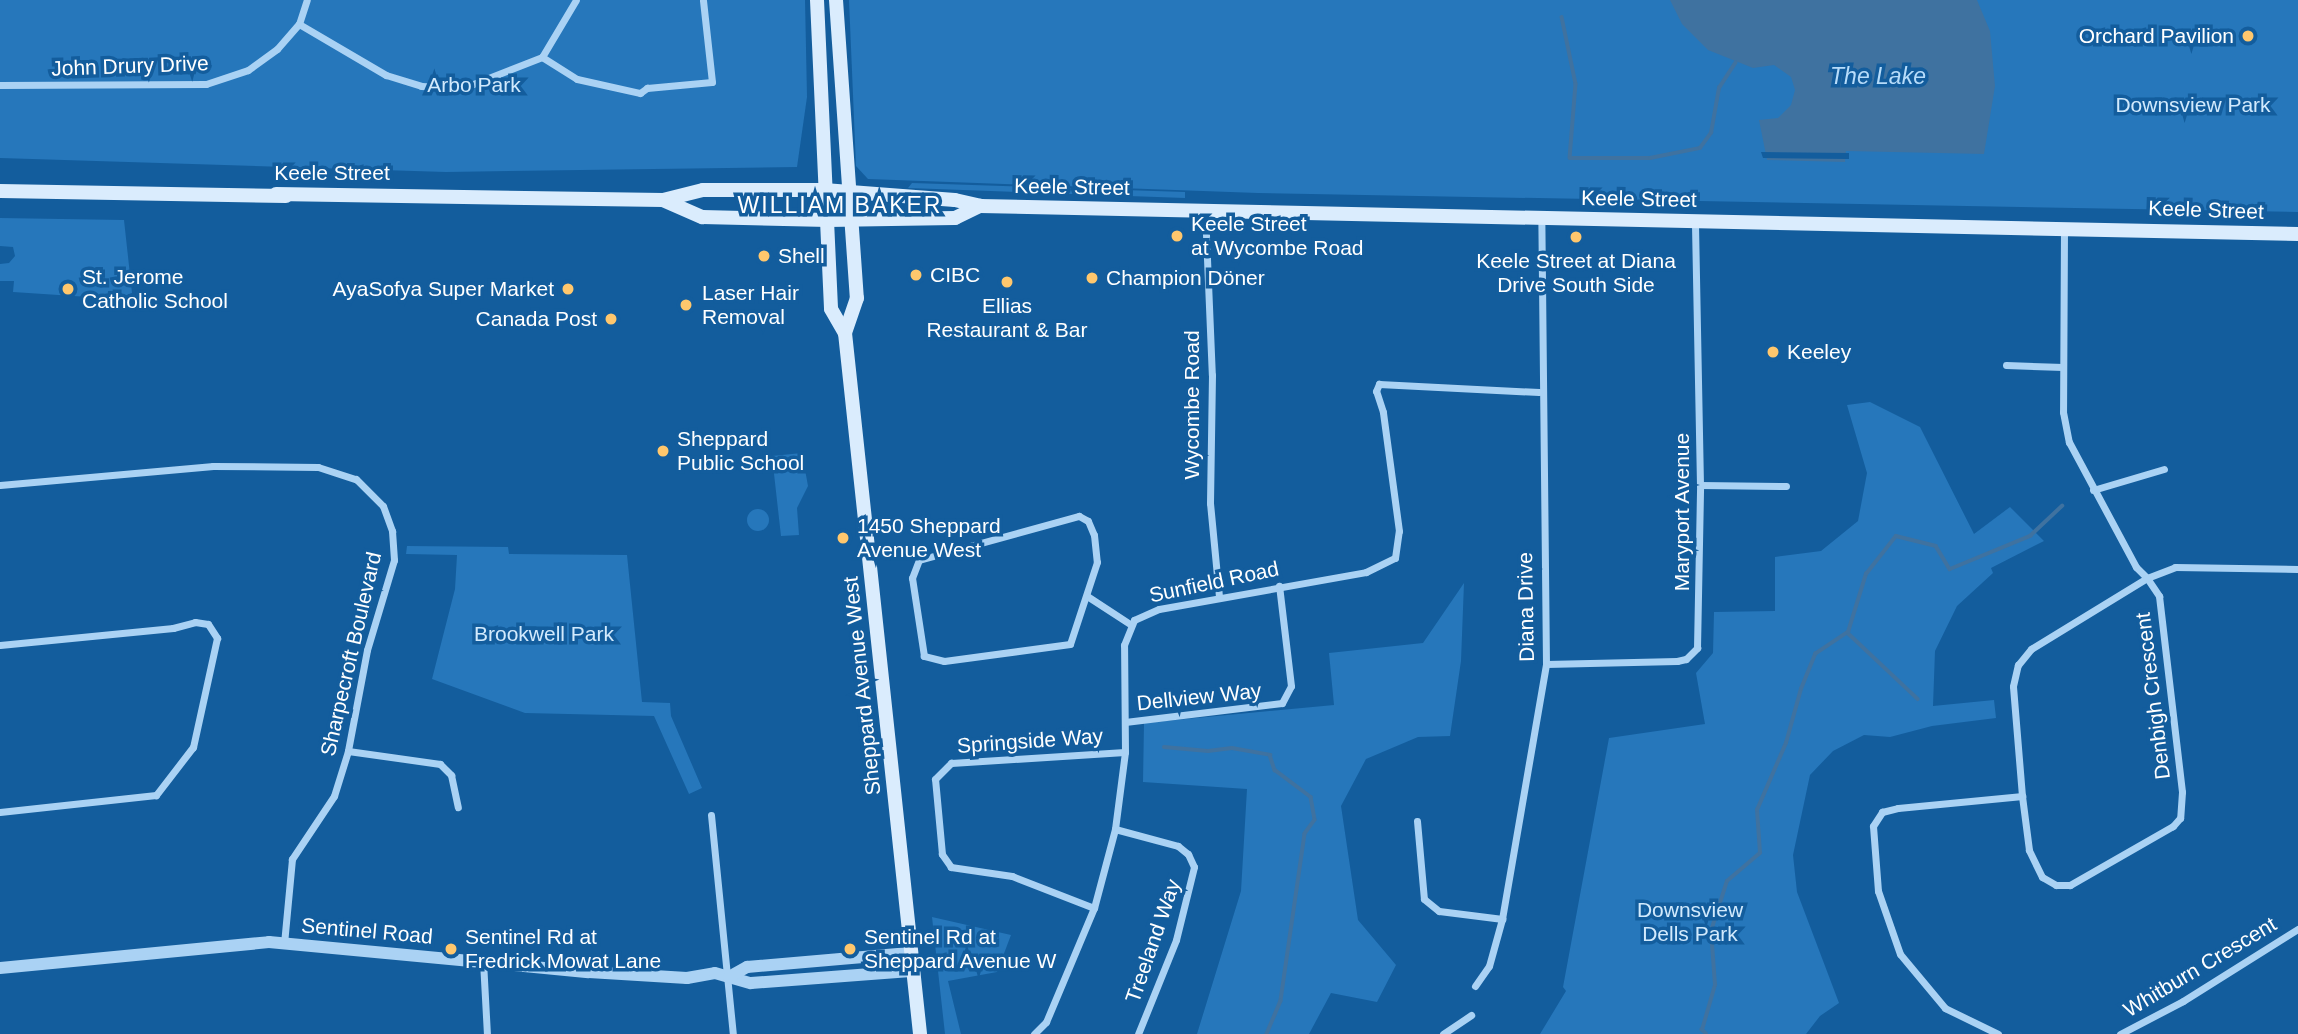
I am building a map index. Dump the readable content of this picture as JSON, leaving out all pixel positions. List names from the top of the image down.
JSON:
{
  "streets": {
    "main road": ["Keele Street", "Sheppard Avenue West"],
    "street": [
      "John Drury Drive",
      "Wycombe Road",
      "Maryport Avenue",
      "Sunfield Road",
      "Diana Drive",
      "Sharpecroft Boulevard",
      "Denbigh Crescent",
      "Dellview Way",
      "Springside Way",
      "Sentinel Road",
      "Treeland Way",
      "Whitburn Crescent"
    ]
  },
  "crossings": [
    ["Keele Street", "Wycombe Road"],
    ["Keele Street", "Maryport Avenue"],
    ["Keele Street", "Diana Drive"],
    ["Keele Street", "Sheppard Avenue West"],
    ["Keele Street", "Denbigh Crescent"],
    ["Wycombe Road", "Sunfield Road"],
    ["Maryport Avenue", "Diana Drive"],
    ["Sunfield Road", "Diana Drive"],
    ["Sunfield Road", "Dellview Way"],
    ["Sunfield Road", "Springside Way"],
    ["Sunfield Road", "Treeland Way"],
    ["Sharpecroft Boulevard", "Sentinel Road"],
    ["Sheppard Avenue West", "Sentinel Road"]
  ],
  "districts": ["WILLIAM BAKER"],
  "water": ["The Lake"],
  "parks": [
    "Arbo Park",
    "Downsview Park",
    "Brookwell Park",
    "Downsview Dells Park"
  ],
  "places": [
    "Orchard Pavilion",
    "Keele Street at Wycombe Road",
    "Keele Street at Diana Drive South Side",
    "Shell",
    "CIBC",
    "Champion Döner",
    "Ellias Restaurant & Bar",
    "St. Jerome Catholic School",
    "AyaSofya Super Market",
    "Laser Hair Removal",
    "Canada Post",
    "Keeley",
    "Sheppard Public School",
    "1450 Sheppard Avenue West",
    "Sentinel Rd at Fredrick Mowat Lane",
    "Sentinel Rd at Sheppard Avenue W"
  ]
}
